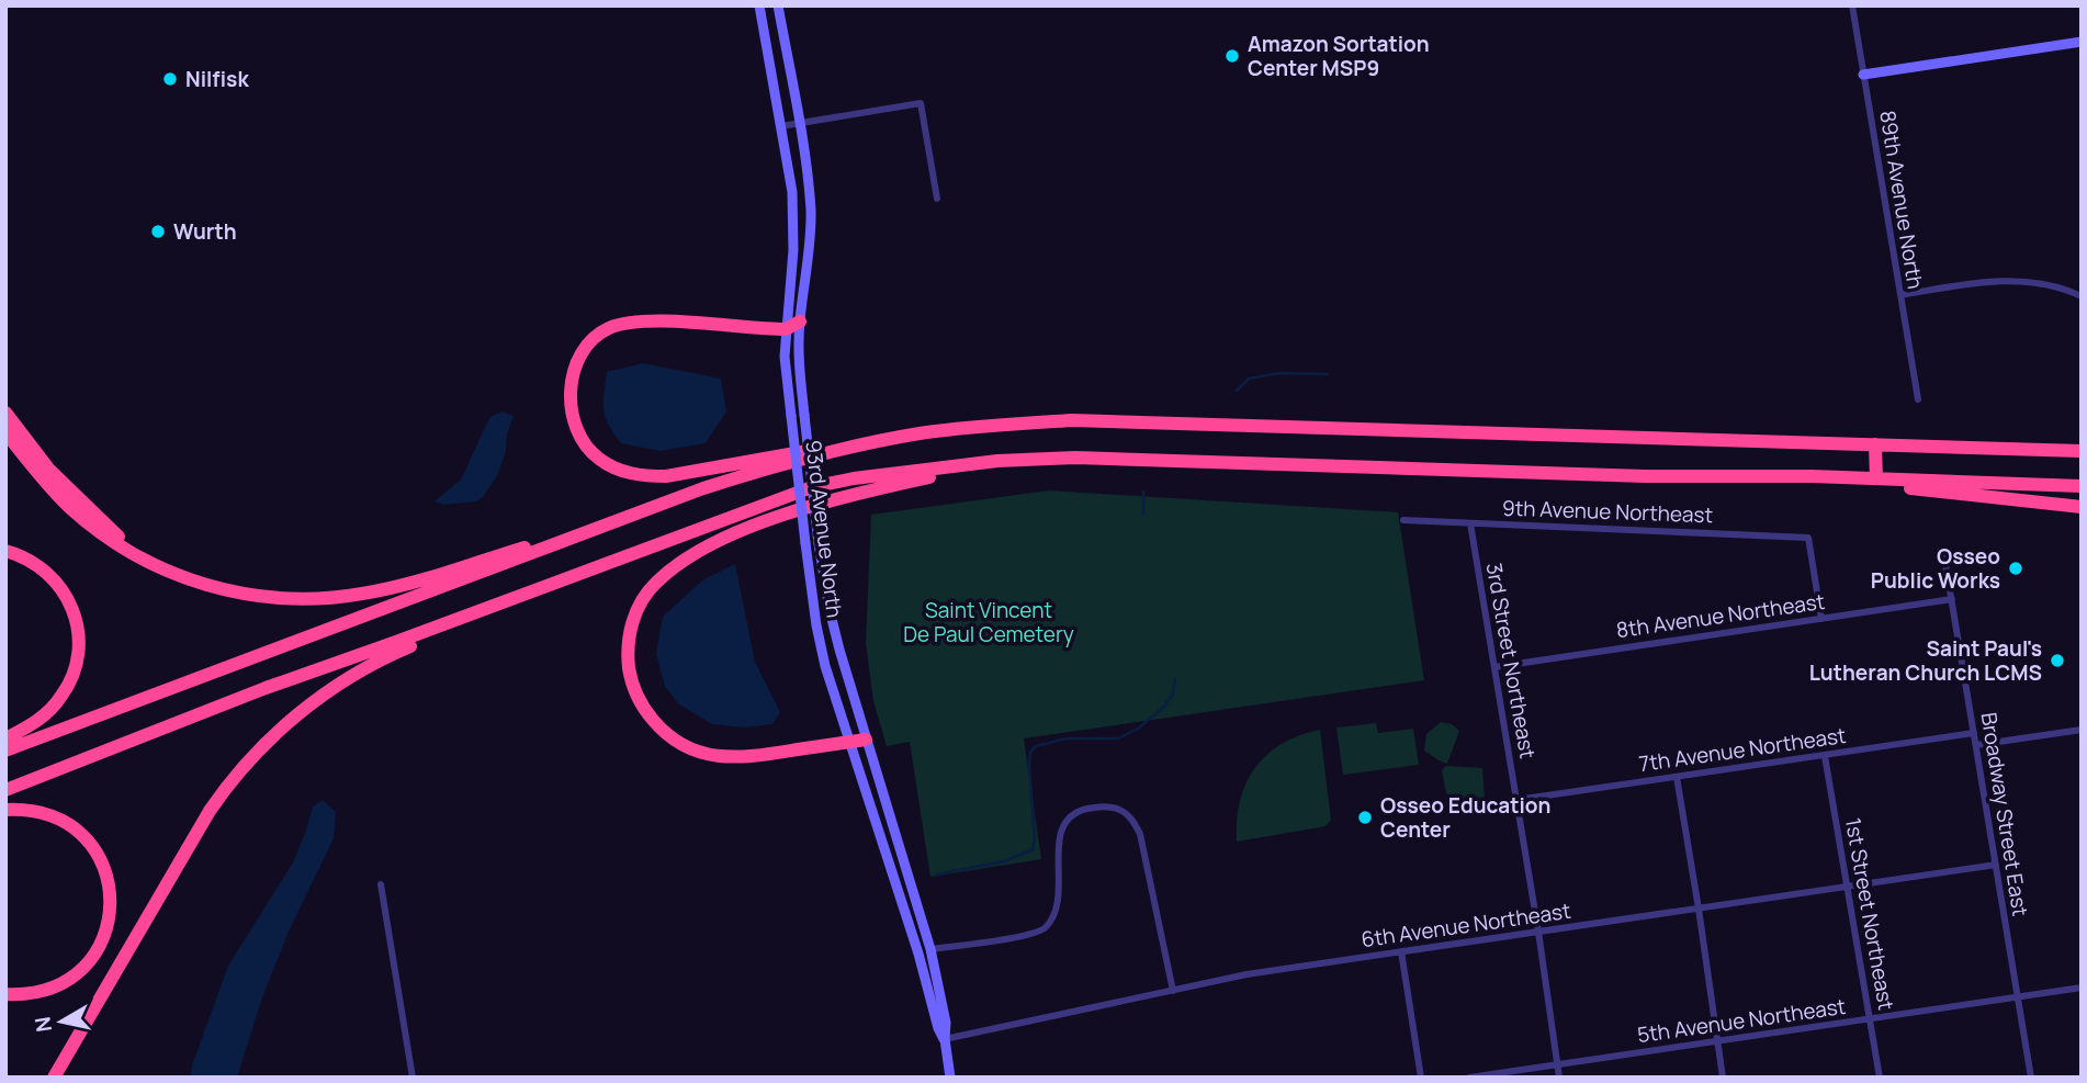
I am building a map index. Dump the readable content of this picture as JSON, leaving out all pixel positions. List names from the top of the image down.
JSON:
{
  "streets": {
    "street": [
      "89th Avenue North",
      "9th Avenue Northeast",
      "93rd Avenue North",
      "8th Avenue Northeast",
      "3rd Street Northeast",
      "7th Avenue Northeast",
      "Broadway Street East",
      "1st Street Northeast",
      "6th Avenue Northeast",
      "5th Avenue Northeast"
    ]
  },
  "crossings": [
    ["9th Avenue Northeast", "8th Avenue Northeast"],
    ["9th Avenue Northeast", "3rd Street Northeast"],
    ["93rd Avenue North", "6th Avenue Northeast"],
    ["8th Avenue Northeast", "3rd Street Northeast"],
    ["8th Avenue Northeast", "Broadway Street East"],
    ["3rd Street Northeast", "7th Avenue Northeast"],
    ["3rd Street Northeast", "6th Avenue Northeast"],
    ["3rd Street Northeast", "5th Avenue Northeast"],
    ["7th Avenue Northeast", "Broadway Street East"],
    ["7th Avenue Northeast", "1st Street Northeast"],
    ["Broadway Street East", "6th Avenue Northeast"],
    ["Broadway Street East", "5th Avenue Northeast"],
    ["1st Street Northeast", "6th Avenue Northeast"],
    ["1st Street Northeast", "5th Avenue Northeast"]
  ],
  "parks": ["Saint Vincent De Paul Cemetery"],
  "places": [
    "Amazon Sortation Center MSP9",
    "Nilfisk",
    "Wurth",
    "Osseo Public Works",
    "Saint Paul's Lutheran Church LCMS",
    "Osseo Education Center"
  ],
  "north": "left"
}
